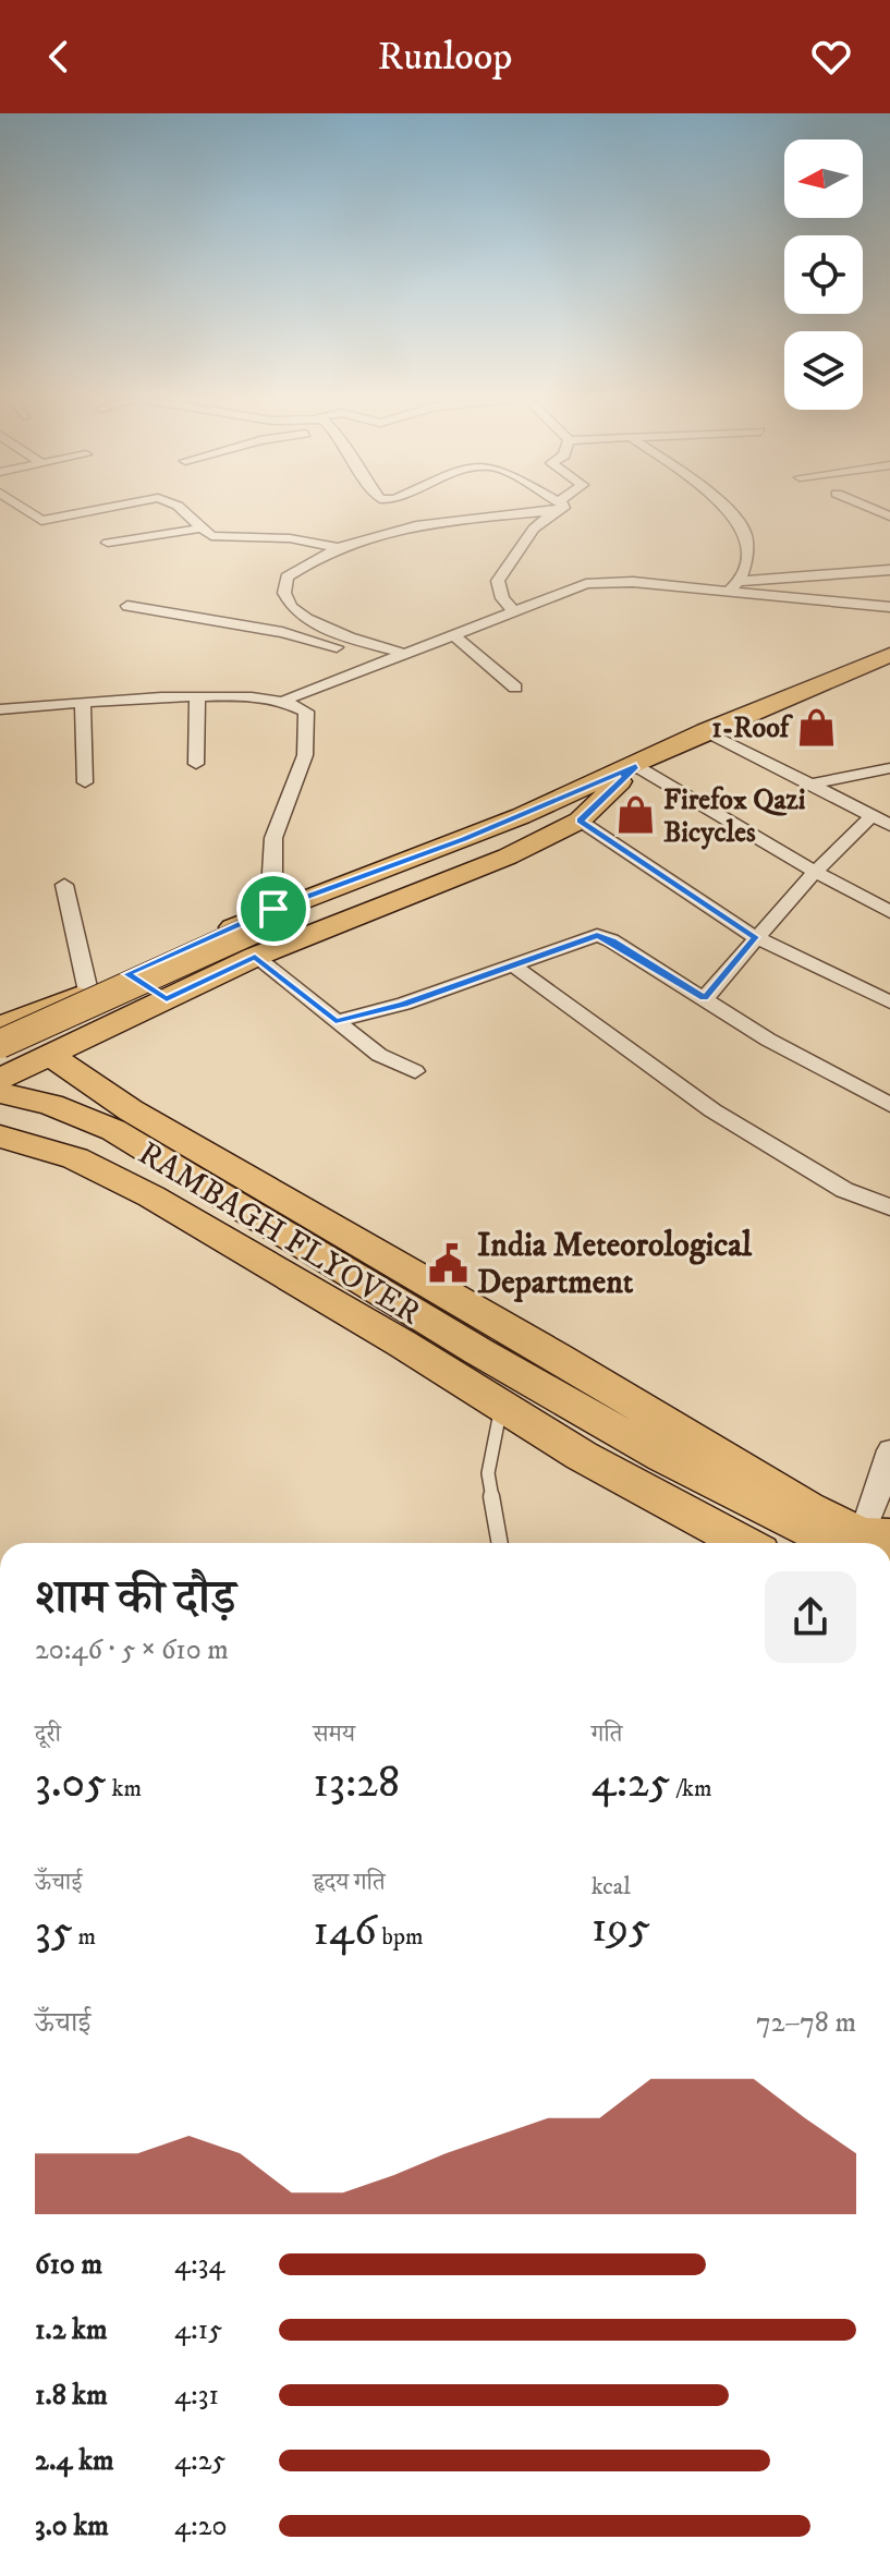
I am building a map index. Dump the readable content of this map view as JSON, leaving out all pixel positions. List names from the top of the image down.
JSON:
{
  "streets": {
    "main road": ["RAMBAGH FLYOVER"]
  },
  "places": {
    "shop": ["1-Roof", "Firefox Qazi Bicycles"],
    "public building": ["India Meteorological Department"]
  },
  "north": "left",
  "page": {
    "header": "Runloop",
    "heading": ["शाम की दौड़", "20:46 · 5 × 610 m"],
    "stats": [
      ["दूरी", "3.05 km"],
      ["समय", "13:28"],
      ["गति", "4:25 /km"],
      ["ऊँचाई", "35 m"],
      ["हृदय गति", "146 bpm"],
      ["kcal", "195"]
    ],
    "chart": ["ऊँचाई", "72–78 m"],
    "list": [
      {
        "name": "610 m",
        "note": "4:34"
      },
      {
        "name": "1.2 km",
        "note": "4:15"
      },
      {
        "name": "1.8 km",
        "note": "4:31"
      },
      {
        "name": "2.4 km",
        "note": "4:25"
      },
      {
        "name": "3.0 km",
        "note": "4:20"
      }
    ]
  }
}
